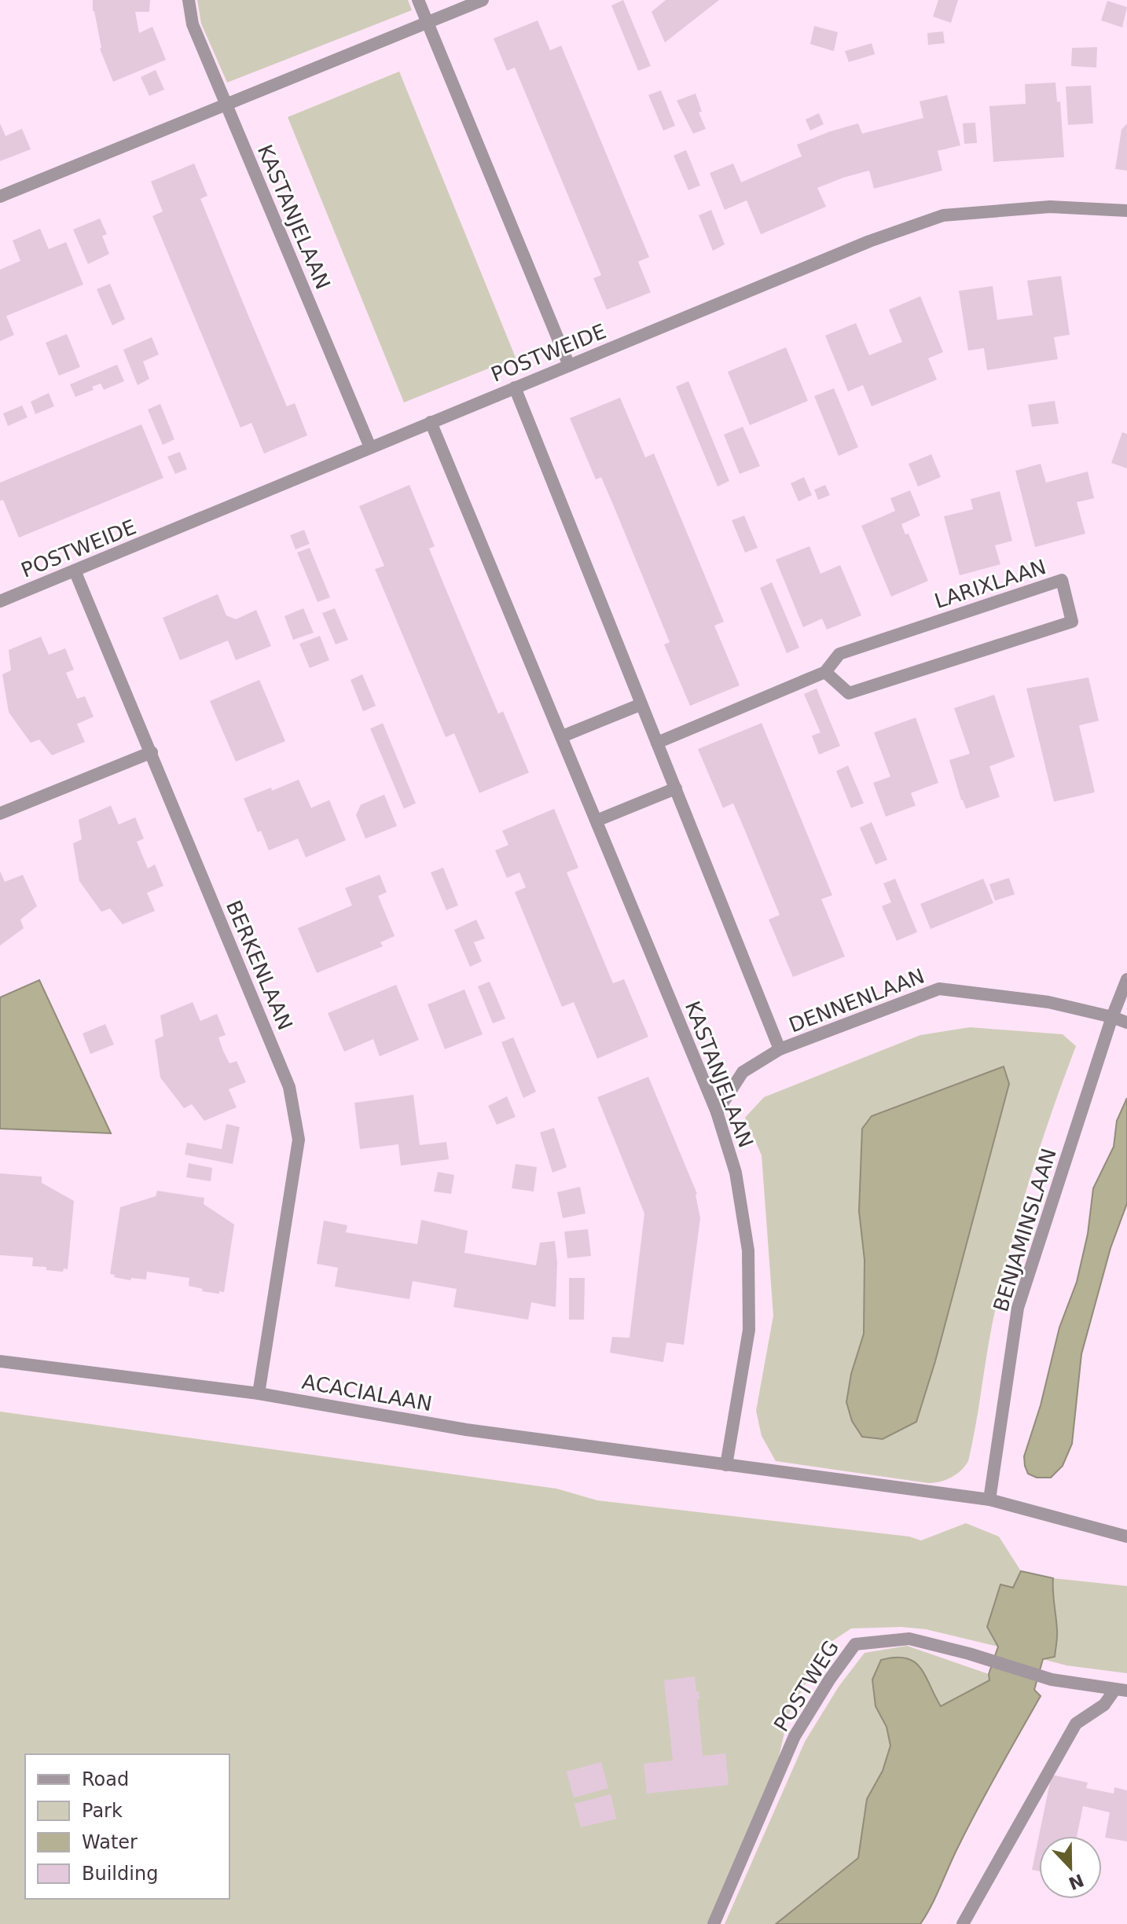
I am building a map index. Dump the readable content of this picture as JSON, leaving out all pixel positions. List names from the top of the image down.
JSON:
{
  "streets": {
    "street": [
      "KASTANJELAAN",
      "POSTWEIDE",
      "LARIXLAAN",
      "BERKENLAAN",
      "DENNENLAAN",
      "BENJAMINSLAAN",
      "ACACIALAAN",
      "POSTWEG"
    ]
  },
  "crossings": [
    ["KASTANJELAAN", "POSTWEIDE"],
    ["KASTANJELAAN", "DENNENLAAN"],
    ["KASTANJELAAN", "ACACIALAAN"],
    ["POSTWEIDE", "BERKENLAAN"],
    ["BERKENLAAN", "ACACIALAAN"],
    ["DENNENLAAN", "BENJAMINSLAAN"],
    ["BENJAMINSLAAN", "ACACIALAAN"]
  ],
  "legend": [
    "Road",
    "Park",
    "Water",
    "Building"
  ],
  "north": "bottom"
}
